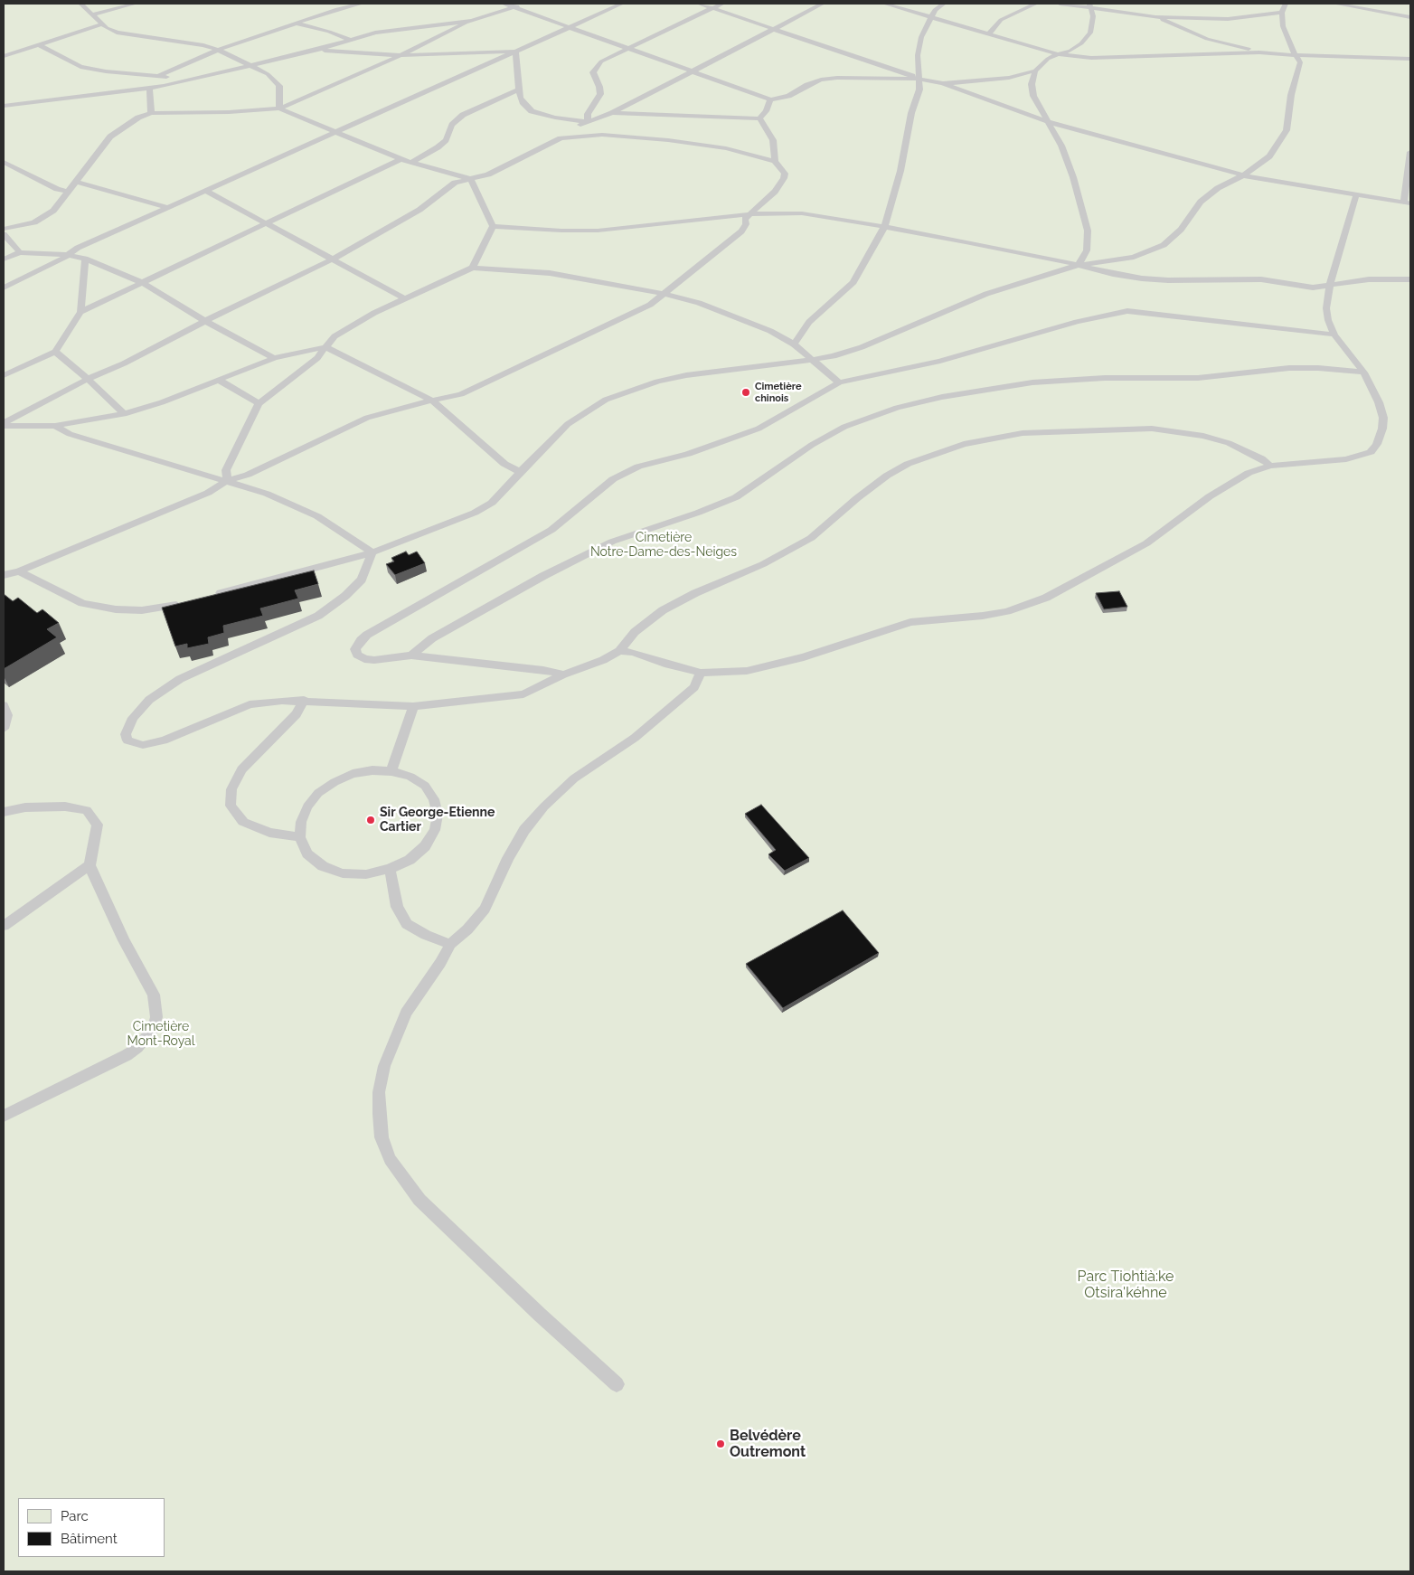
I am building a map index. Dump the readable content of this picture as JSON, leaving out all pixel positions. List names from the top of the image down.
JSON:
{
  "parks": ["Cimetière Notre-Dame-des-Neiges", "Cimetière Mont-Royal", "Parc Tiohtià:ke Otsira'kéhne"],
  "places": ["Cimetière chinois", "Sir George-Etienne Cartier", "Belvédère Outremont"],
  "legend": ["Parc", "Bâtiment"]
}
